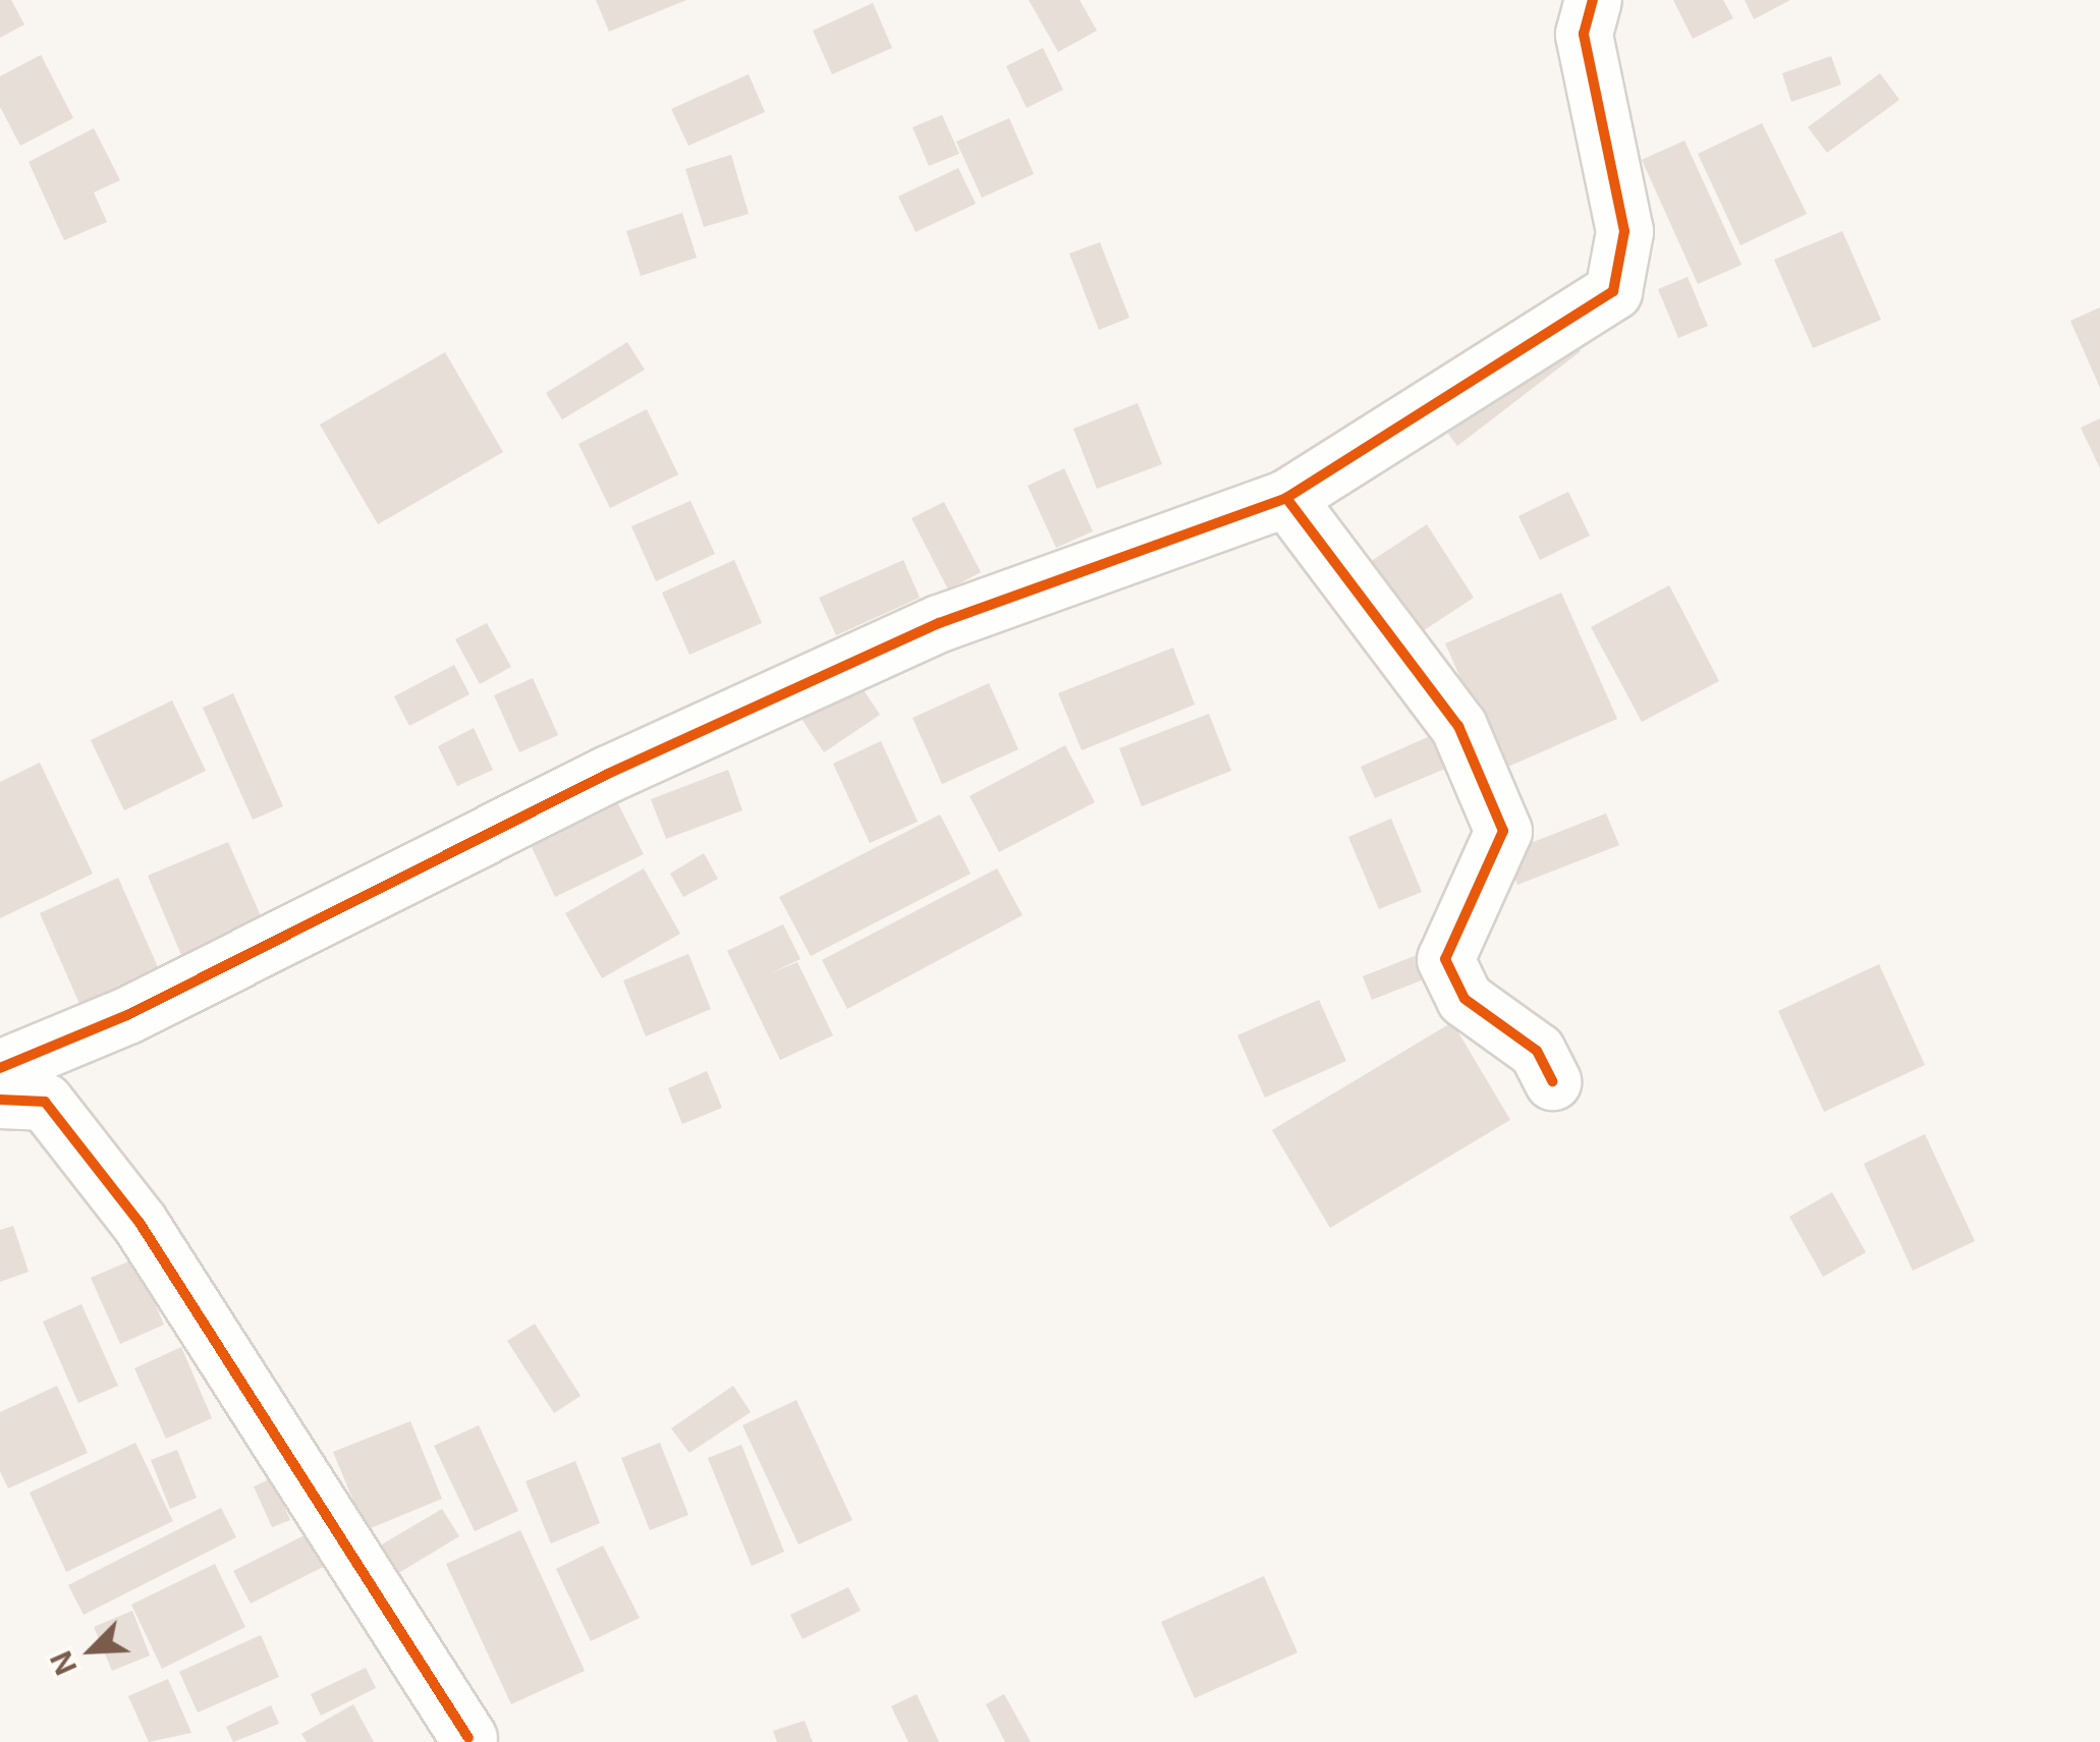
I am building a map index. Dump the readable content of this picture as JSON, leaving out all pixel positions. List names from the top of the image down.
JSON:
{
  "north": "bottom left"
}
